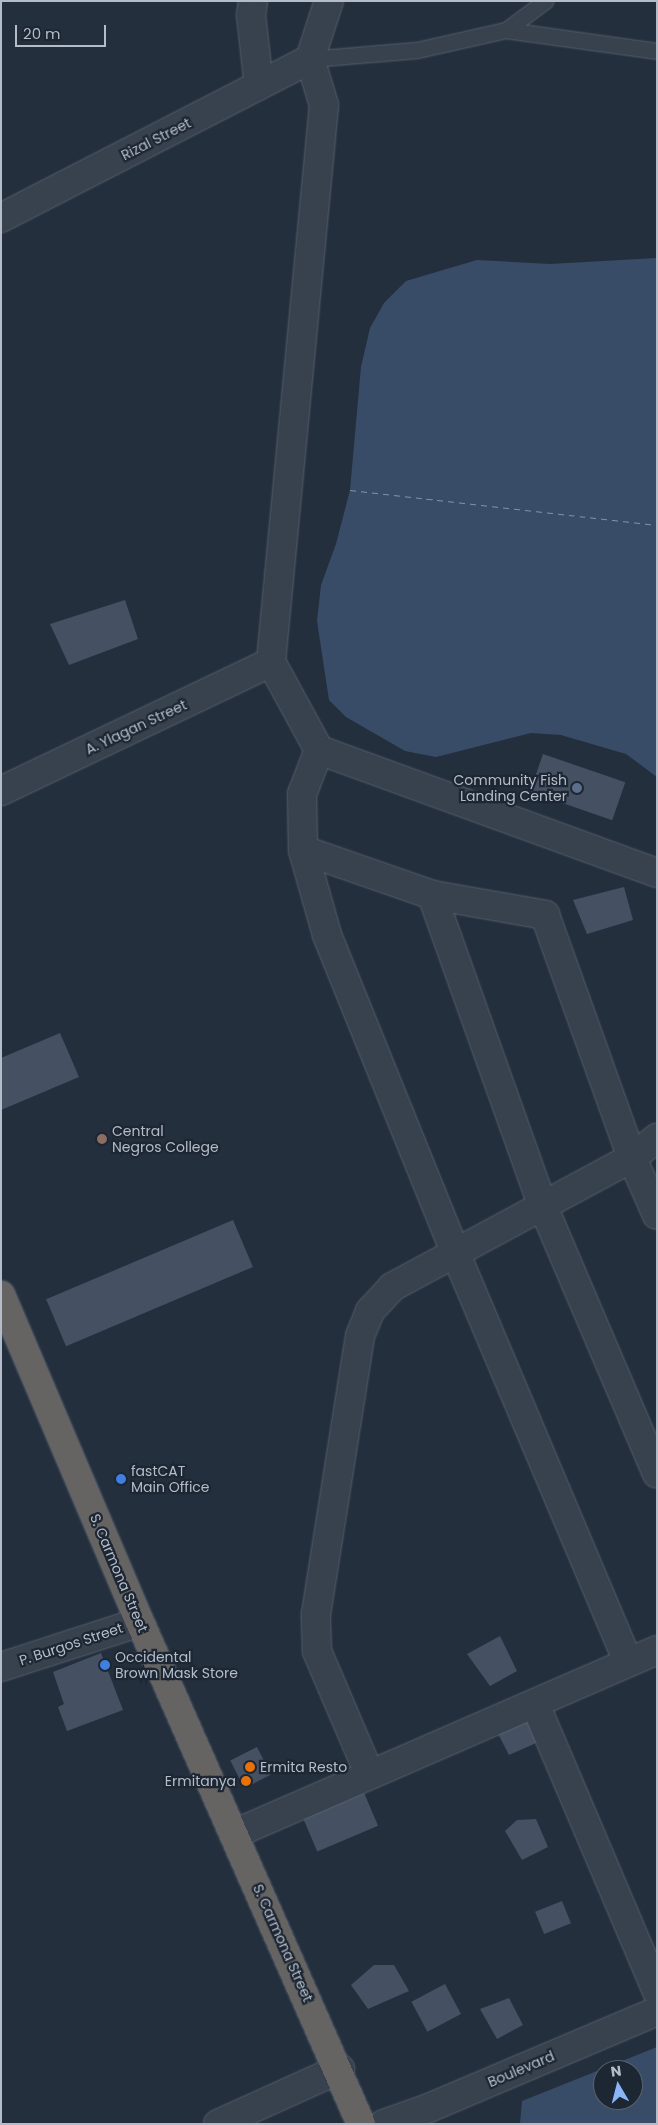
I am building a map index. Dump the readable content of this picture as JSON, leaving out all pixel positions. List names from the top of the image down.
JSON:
{
  "streets": {
    "highway": ["S. Carmona Street"],
    "street": [
      "Rizal Street",
      "A. Ylagan Street",
      "P. Burgos Street",
      "Boulevard"
    ]
  },
  "crossings": [
    ["S. Carmona Street", "P. Burgos Street"]
  ],
  "places": [
    "Community Fish Landing Center",
    "Central Negros College",
    "fastCAT Main Office",
    "Occidental Brown Mask Store",
    "Ermita Resto",
    "Ermitanya"
  ],
  "scale_bar": "20 m",
  "north": "top"
}
